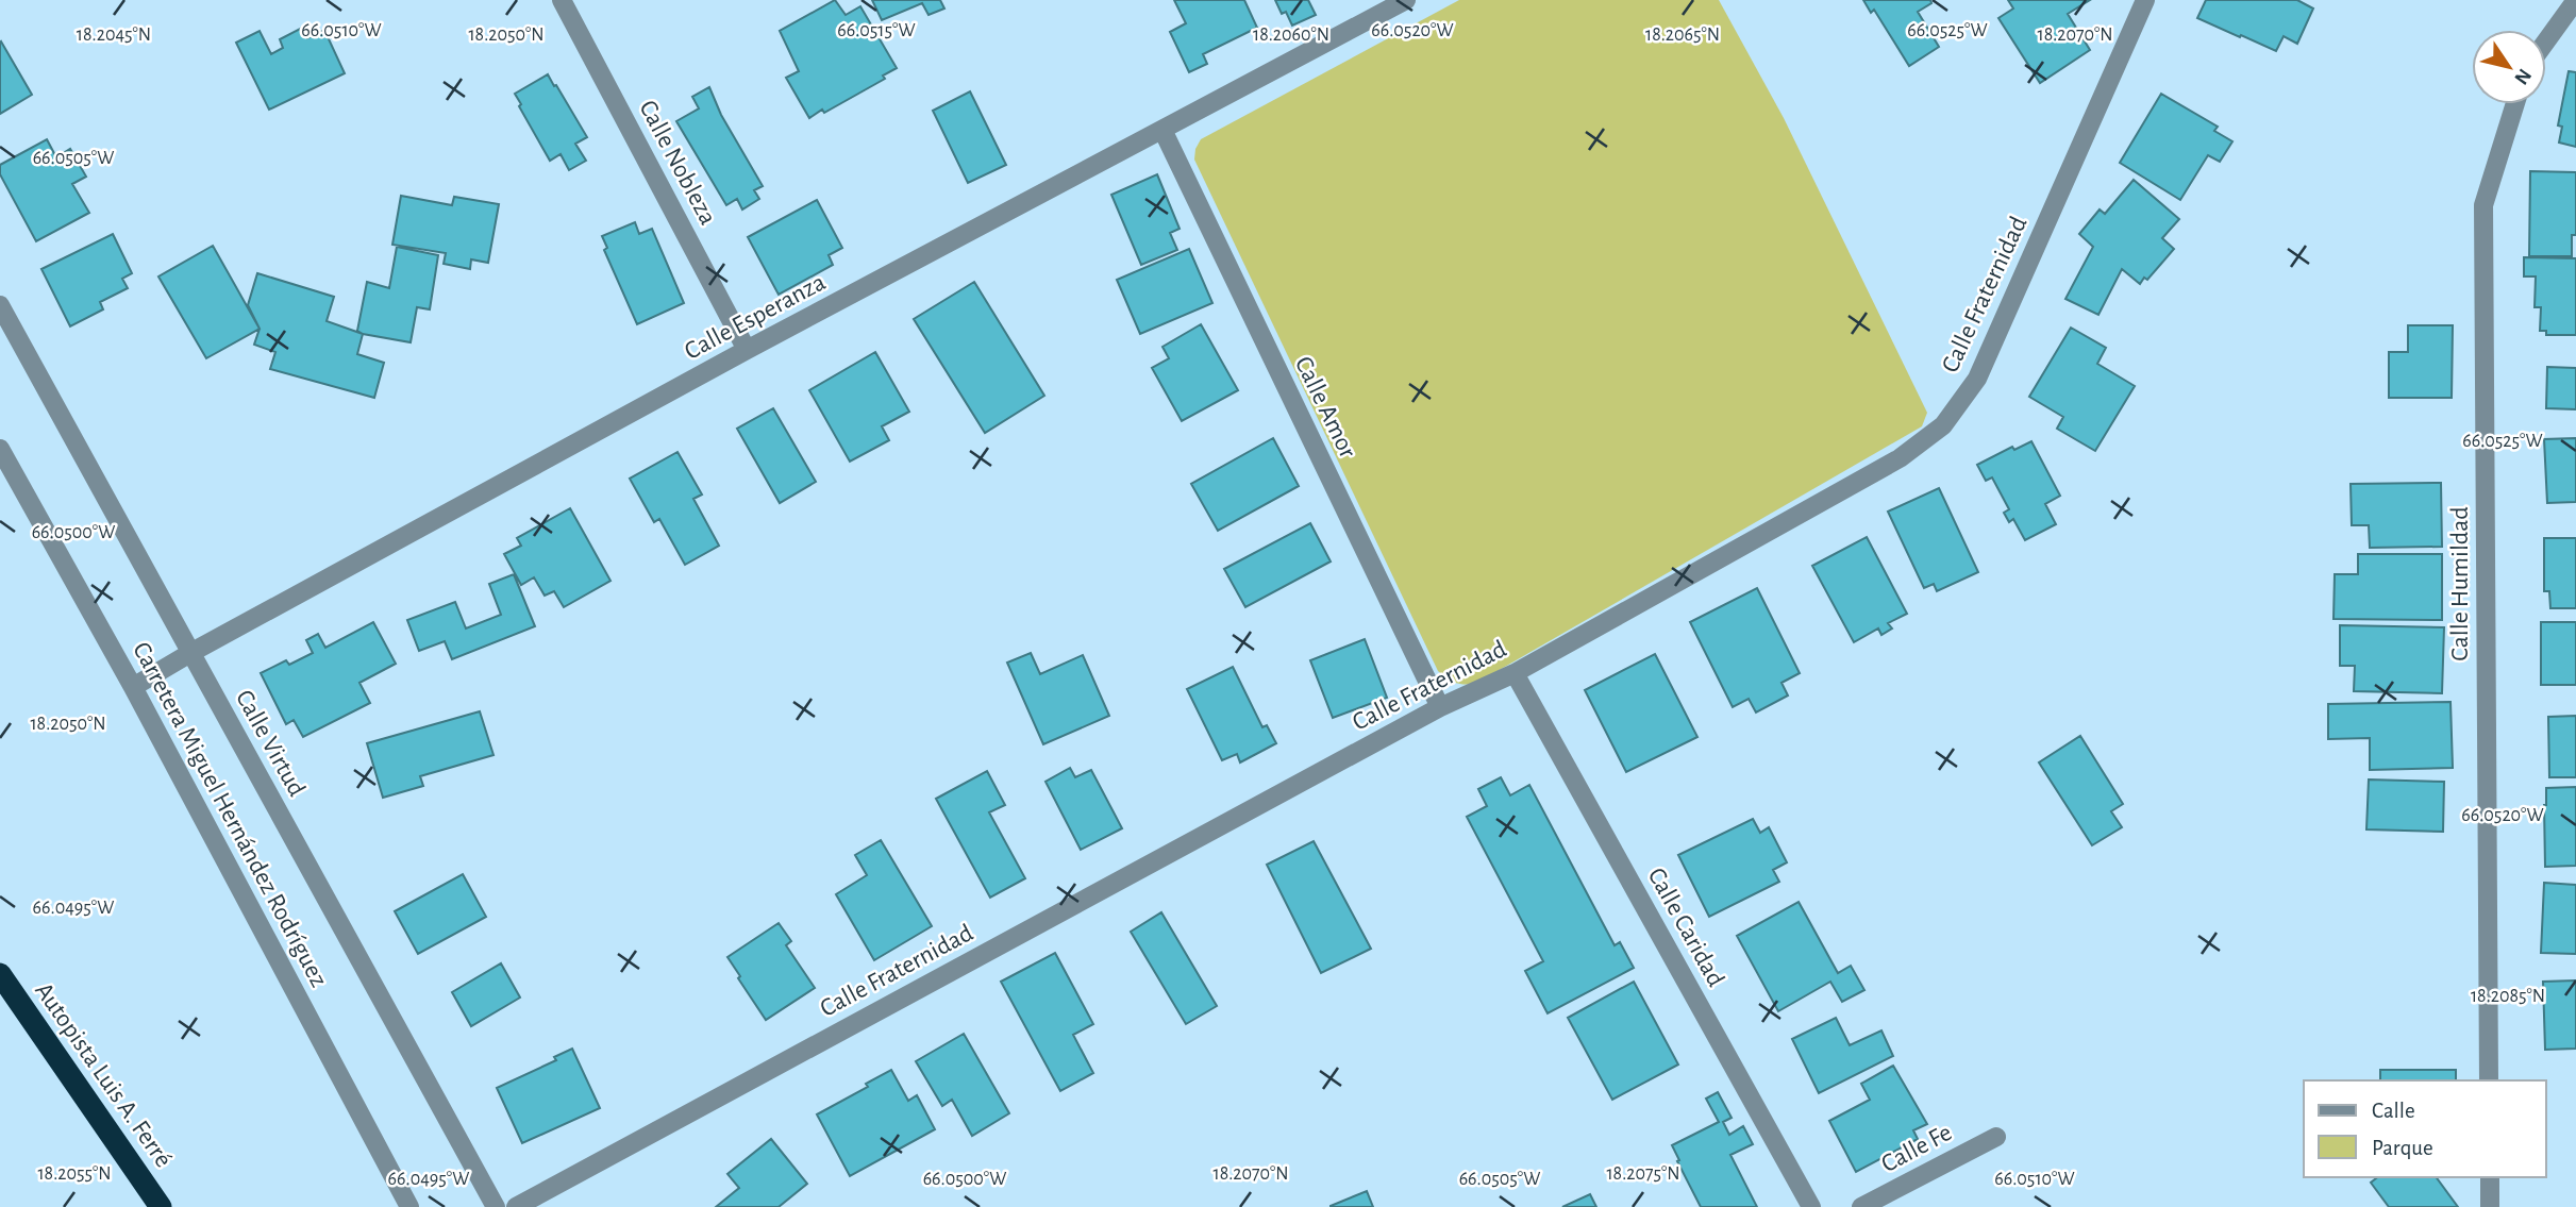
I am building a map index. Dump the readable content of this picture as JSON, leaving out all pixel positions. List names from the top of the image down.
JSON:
{
  "streets": {
    "highway": ["Autopista Luis A. Ferré"],
    "street": [
      "Calle Nobleza",
      "Calle Fraternidad",
      "Calle Esperanza",
      "Calle Amor",
      "Calle Humildad",
      "Calle Virtud",
      "Carretera Miguel Hernández Rodríguez",
      "Calle Caridad",
      "Calle Fe"
    ]
  },
  "crossings": [
    ["Calle Nobleza", "Calle Esperanza"],
    ["Calle Fraternidad", "Calle Amor"],
    ["Calle Fraternidad", "Calle Caridad"],
    ["Calle Esperanza", "Calle Amor"],
    ["Calle Esperanza", "Calle Virtud"],
    ["Calle Esperanza", "Carretera Miguel Hernández Rodríguez"]
  ],
  "legend": ["Calle", "Parque"],
  "north": "bottom right",
  "coordinates": [
    "66.0525°W",
    "66.0515°W",
    "66.0520°W",
    "66.0510°W",
    "18.2045°N",
    "18.2050°N",
    "18.2060°N",
    "18.2065°N",
    "18.2070°N",
    "66.0505°W",
    "66.0500°W",
    "66.0495°W",
    "18.2085°N",
    "18.2055°N",
    "18.2075°N"
  ]
}
